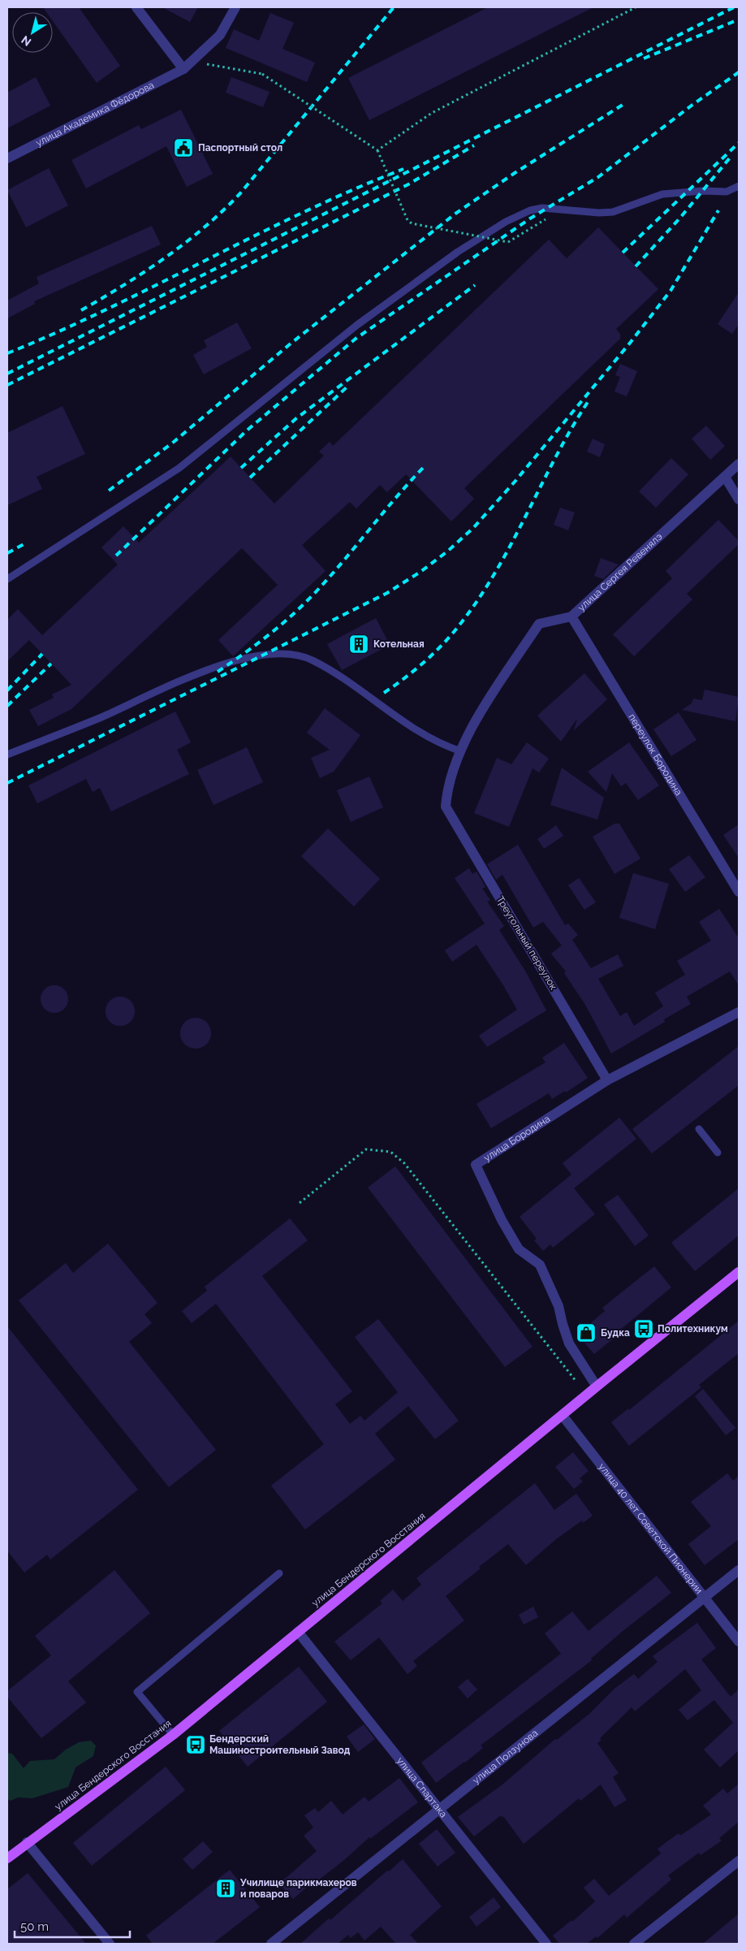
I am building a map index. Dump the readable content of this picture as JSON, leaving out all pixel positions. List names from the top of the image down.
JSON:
{
  "streets": {
    "main road": ["улица Бендерского Восстания"],
    "street": [
      "улица Академика Фёдорова",
      "улица Сергея Ревенялэ",
      "переулок Бородина",
      "Треугольный переулок",
      "улица Бородина",
      "улица 40 лет Советской Пионерии",
      "улица Ползунова",
      "улица Спартака"
    ]
  },
  "crossings": [
    ["улица Сергея Ревенялэ", "переулок Бородина"],
    ["улица Сергея Ревенялэ", "Треугольный переулок"],
    ["Треугольный переулок", "улица Бородина"],
    ["улица Бородина", "улица Бендерского Восстания"],
    ["улица 40 лет Советской Пионерии", "улица Бендерского Восстания"],
    ["улица 40 лет Советской Пионерии", "улица Ползунова"],
    ["улица Бендерского Восстания", "улица Спартака"],
    ["улица Ползунова", "улица Спартака"]
  ],
  "places": {
    "public building": ["Паспортный стол"],
    "building": ["Котельная", "Училище парикмахеров и поваров"],
    "bus stop": ["Политехникум", "Бендерский Машиностроительный Завод"],
    "shop": ["Будка"]
  },
  "scale_bar": "50 m",
  "north": "bottom left"
}
